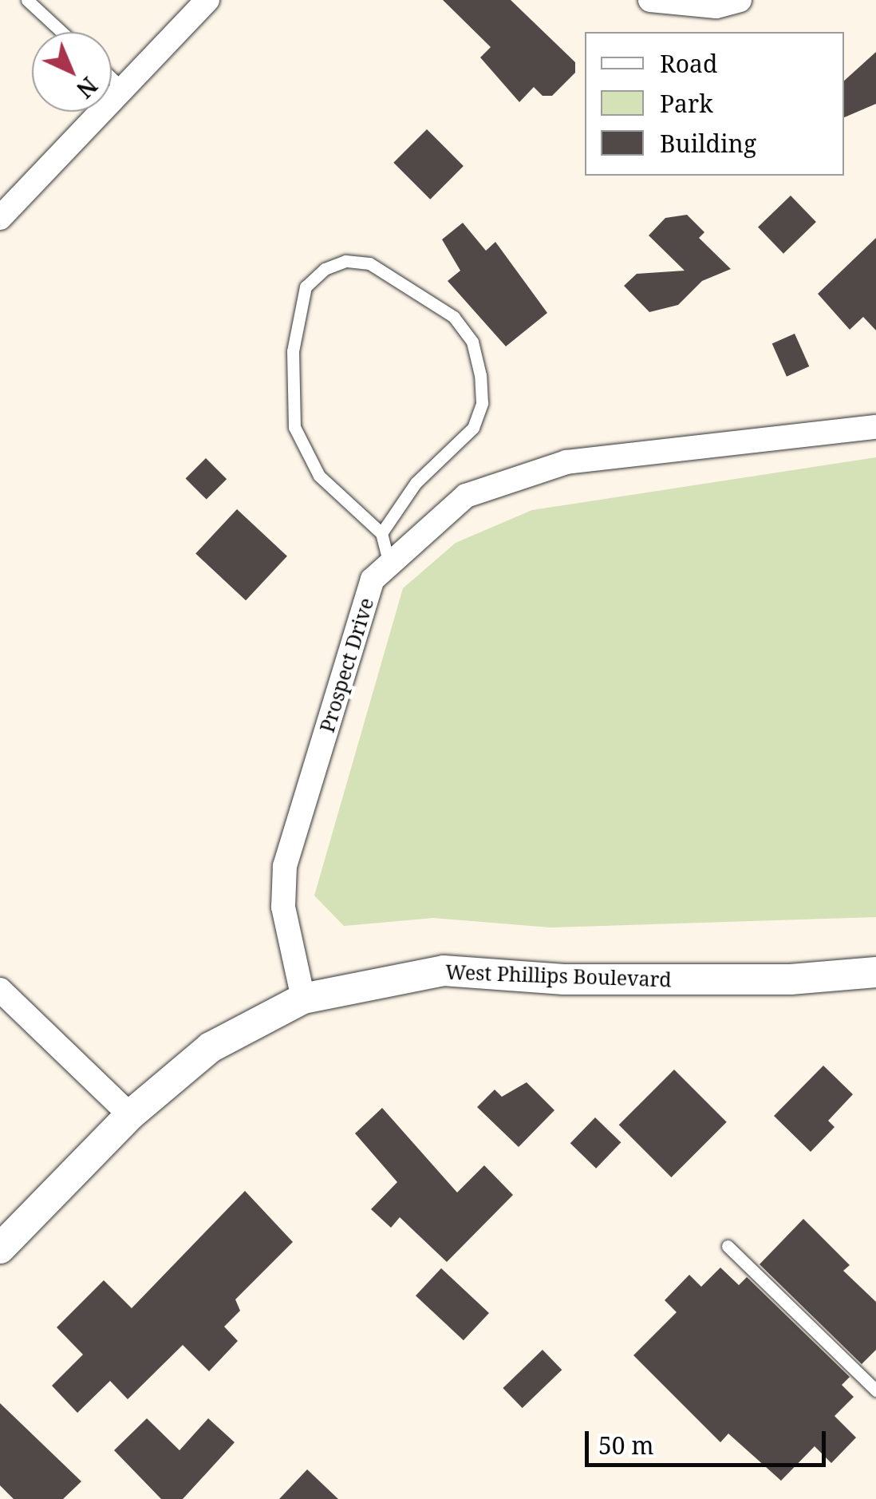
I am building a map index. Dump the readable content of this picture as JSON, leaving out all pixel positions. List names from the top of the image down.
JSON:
{
  "streets": {
    "street": ["Prospect Drive", "West Phillips Boulevard"]
  },
  "crossings": [
    ["Prospect Drive", "West Phillips Boulevard"]
  ],
  "legend": ["Road", "Park", "Building"],
  "scale_bar": "50 m",
  "north": "bottom right"
}
